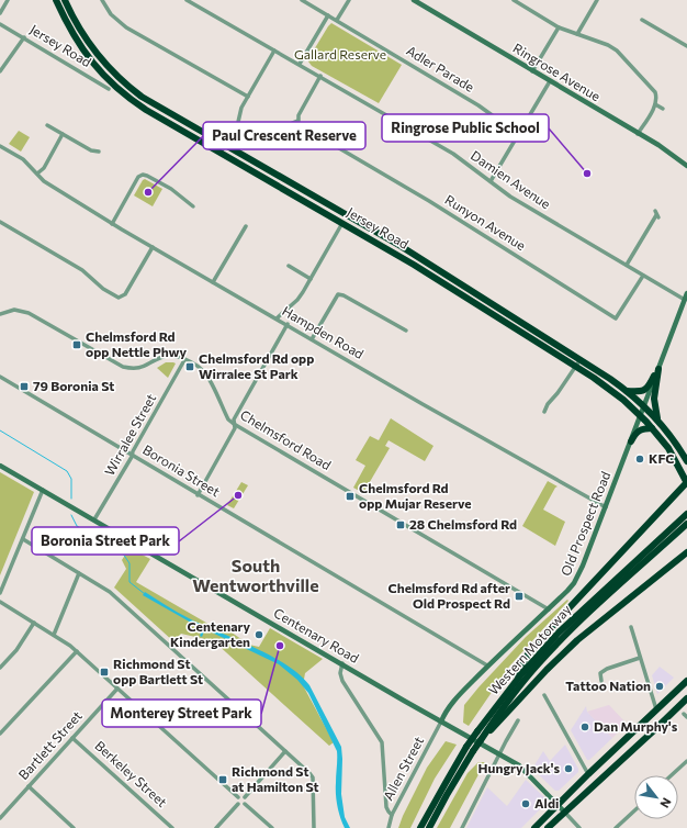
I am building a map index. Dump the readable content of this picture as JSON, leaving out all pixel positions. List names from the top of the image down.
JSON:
{
  "streets": {
    "highway": ["Jersey Road", "Western Motorway"],
    "main road": ["Ringrose Avenue", "Old Prospect Road", "Centenary Road"],
    "street": [
      "Adler Parade",
      "Damien Avenue",
      "Runyon Avenue",
      "Hampden Road",
      "Wirralee Street",
      "Chelmsford Road",
      "Boronia Street",
      "Bartlett Street",
      "Allen Street",
      "Berkeley Street"
    ]
  },
  "crossings": [
    ["Jersey Road", "Old Prospect Road"],
    ["Damien Avenue", "Runyon Avenue"],
    ["Damien Avenue", "Old Prospect Road"],
    ["Hampden Road", "Old Prospect Road"],
    ["Wirralee Street", "Chelmsford Road"],
    ["Wirralee Street", "Boronia Street"],
    ["Wirralee Street", "Centenary Road"],
    ["Chelmsford Road", "Old Prospect Road"],
    ["Boronia Street", "Old Prospect Road"],
    ["Old Prospect Road", "Centenary Road"],
    ["Old Prospect Road", "Allen Street"],
    ["Centenary Road", "Allen Street"],
    ["Bartlett Street", "Berkeley Street"]
  ],
  "districts": ["South Wentworthville"],
  "parks": ["Gallard Reserve"],
  "places": {
    "other": [
      "Ringrose Public School",
      "Paul Crescent Reserve",
      "KFC",
      "Boronia Street Park",
      "Centenary Kindergarten",
      "Monterey Street Park",
      "Tattoo Nation",
      "Dan Murphy's",
      "Hungry Jack's",
      "Aldi"
    ],
    "transit": [
      "Chelmsford Rd opp Nettle Phwy",
      "Chelmsford Rd opp Wirralee St Park",
      "79 Boronia St",
      "Chelmsford Rd opp Mujar Reserve",
      "28 Chelmsford Rd",
      "Chelmsford Rd after Old Prospect Rd",
      "Richmond St opp Bartlett St",
      "Richmond St at Hamilton St"
    ]
  },
  "north": "bottom right"
}
